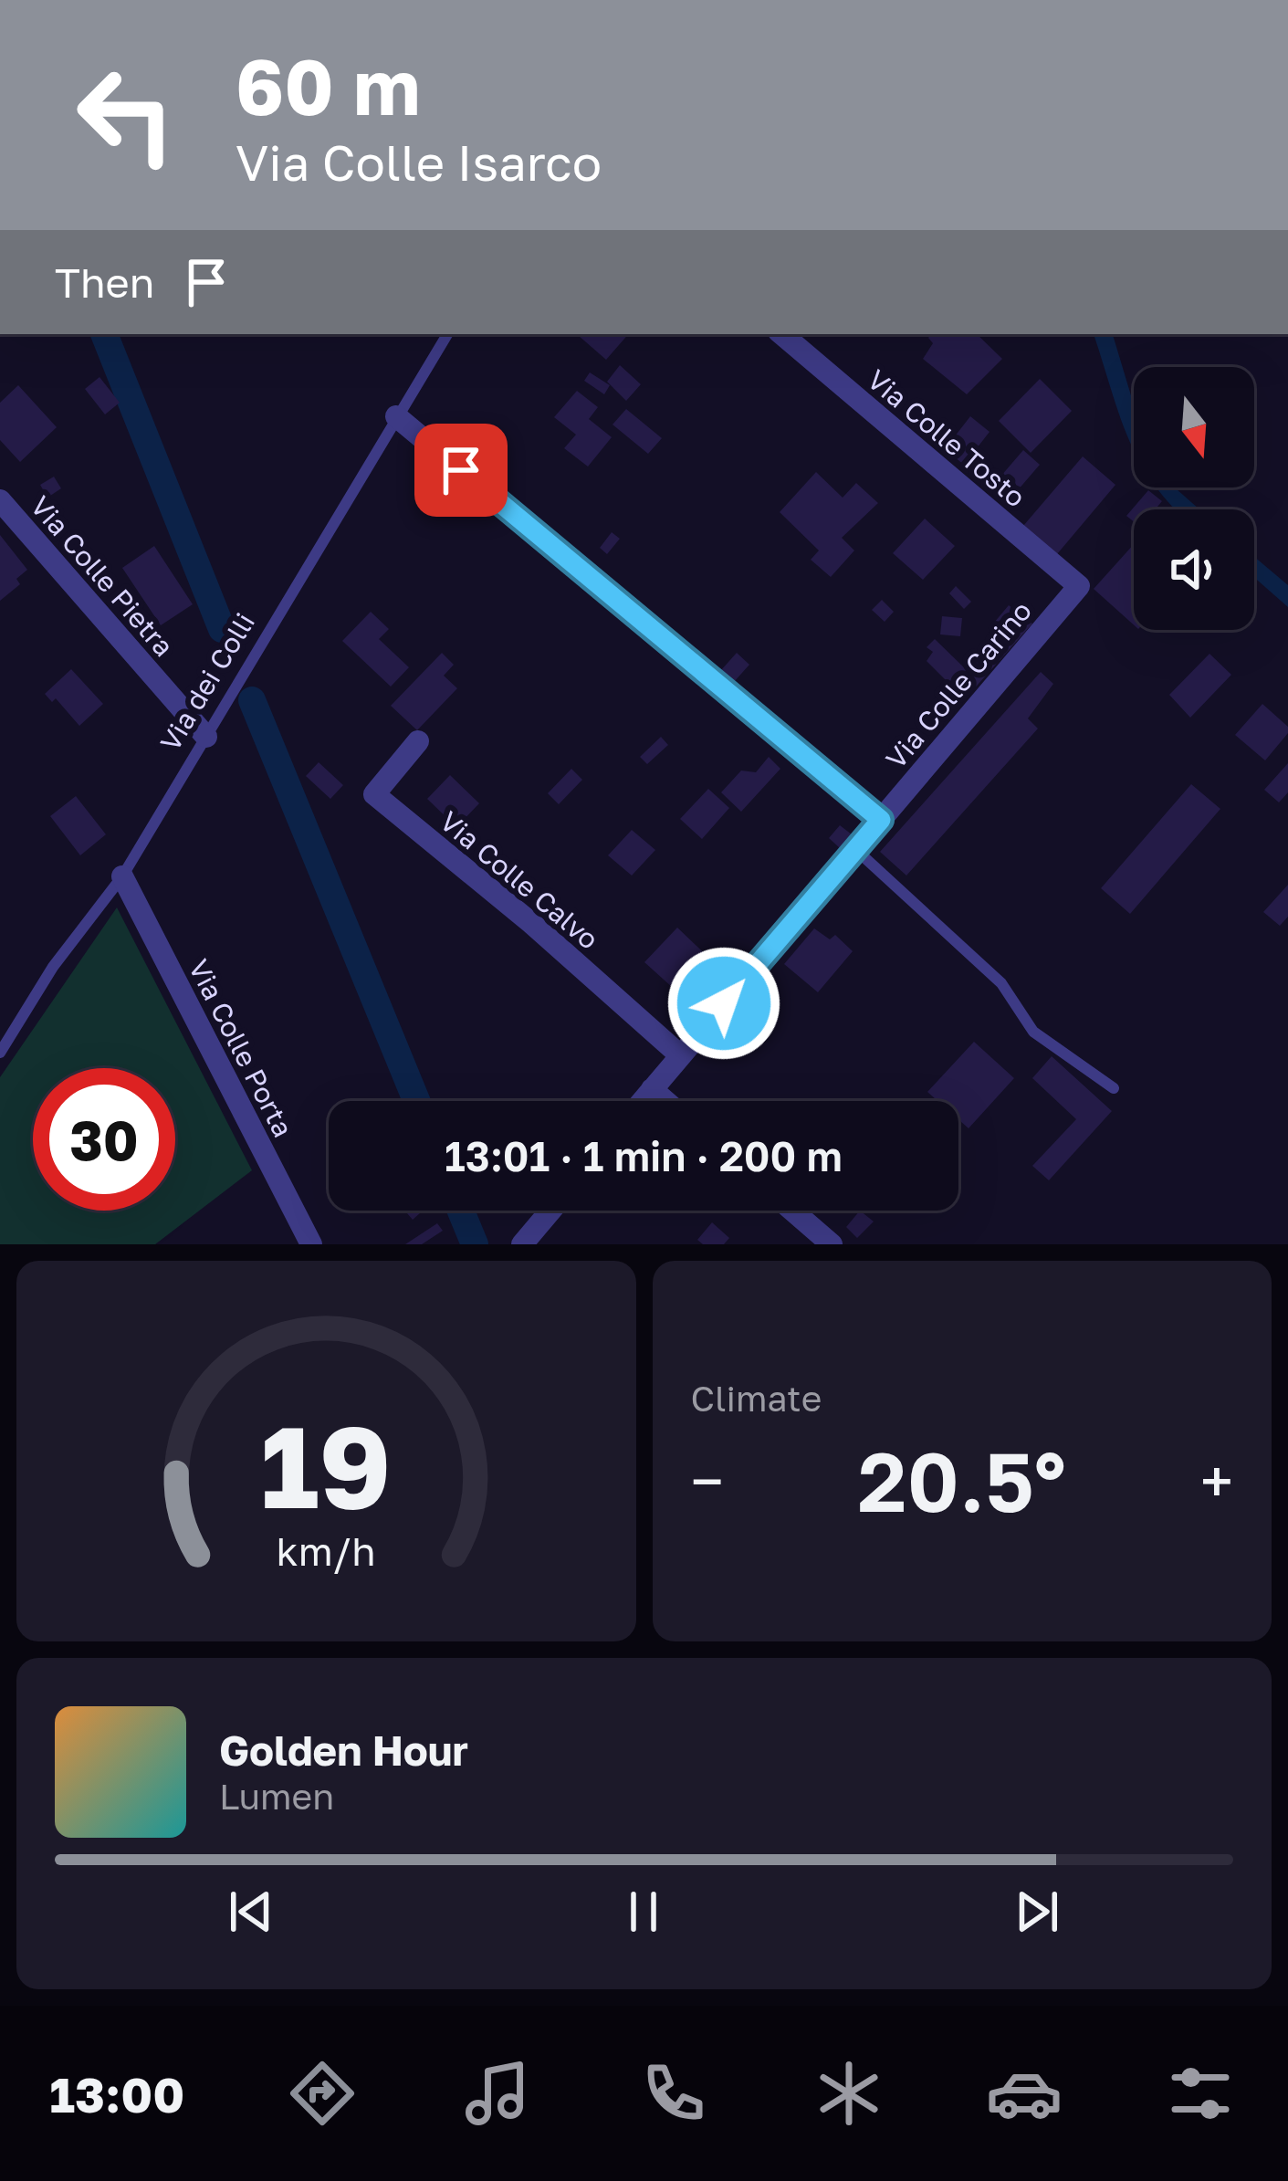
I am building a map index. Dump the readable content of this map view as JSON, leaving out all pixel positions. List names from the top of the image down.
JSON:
{
  "streets": {
    "street": [
      "Via Colle Tosto",
      "Via Colle Pietra",
      "Via Colle Carino",
      "Via Colle Calvo",
      "Via Colle Porta"
    ],
    "lane": ["Via dei Colli"]
  },
  "crossings": [
    ["Via Colle Tosto", "Via Colle Carino"],
    ["Via Colle Pietra", "Via dei Colli"],
    ["Via dei Colli", "Via Colle Porta"],
    ["Via Colle Carino", "Via Colle Calvo"]
  ],
  "north": "bottom",
  "page": {
    "turn": ["60 m", "Via Colle Isarco"],
    "then": "Then",
    "limit": "30",
    "trip": "13:01 · 1 min · 200 m",
    "tile": "Climate",
    "heat": ["−", "20.5°", "+"],
    "song": ["Golden Hour", "Lumen"],
    "tabs": "13:00",
    "gauge": ["19", "km/h"]
  }
}
